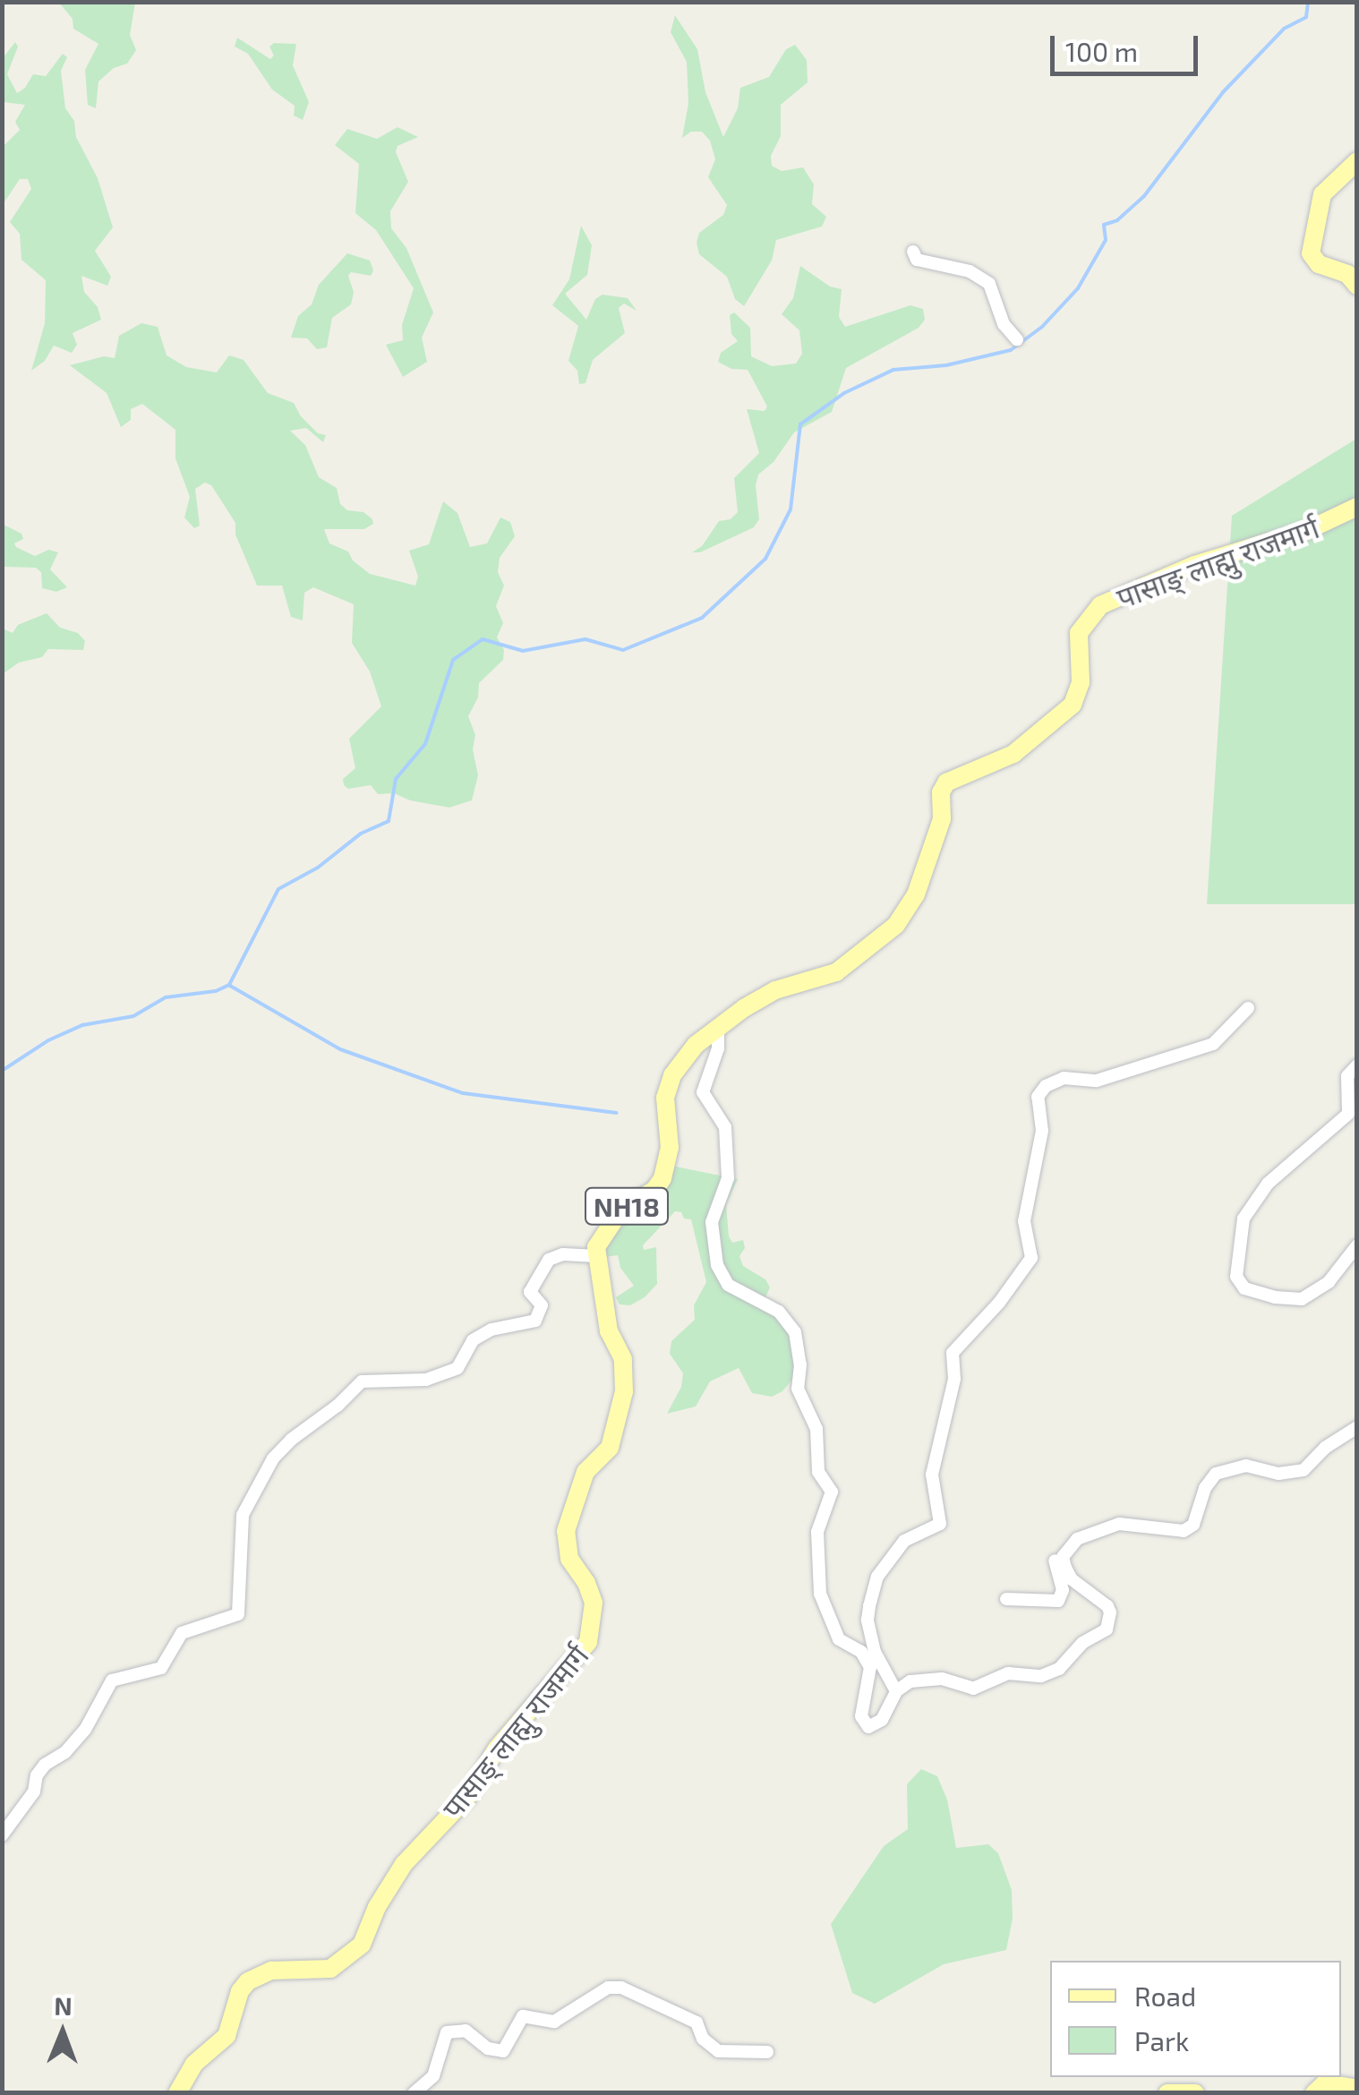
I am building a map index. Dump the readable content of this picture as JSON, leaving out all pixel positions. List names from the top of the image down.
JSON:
{
  "streets": {
    "main road": ["पासाङ् लाह्मु राजमार्ग", "NH18"]
  },
  "legend": ["Road", "Park"],
  "scale_bar": "100 m",
  "north": "top"
}
